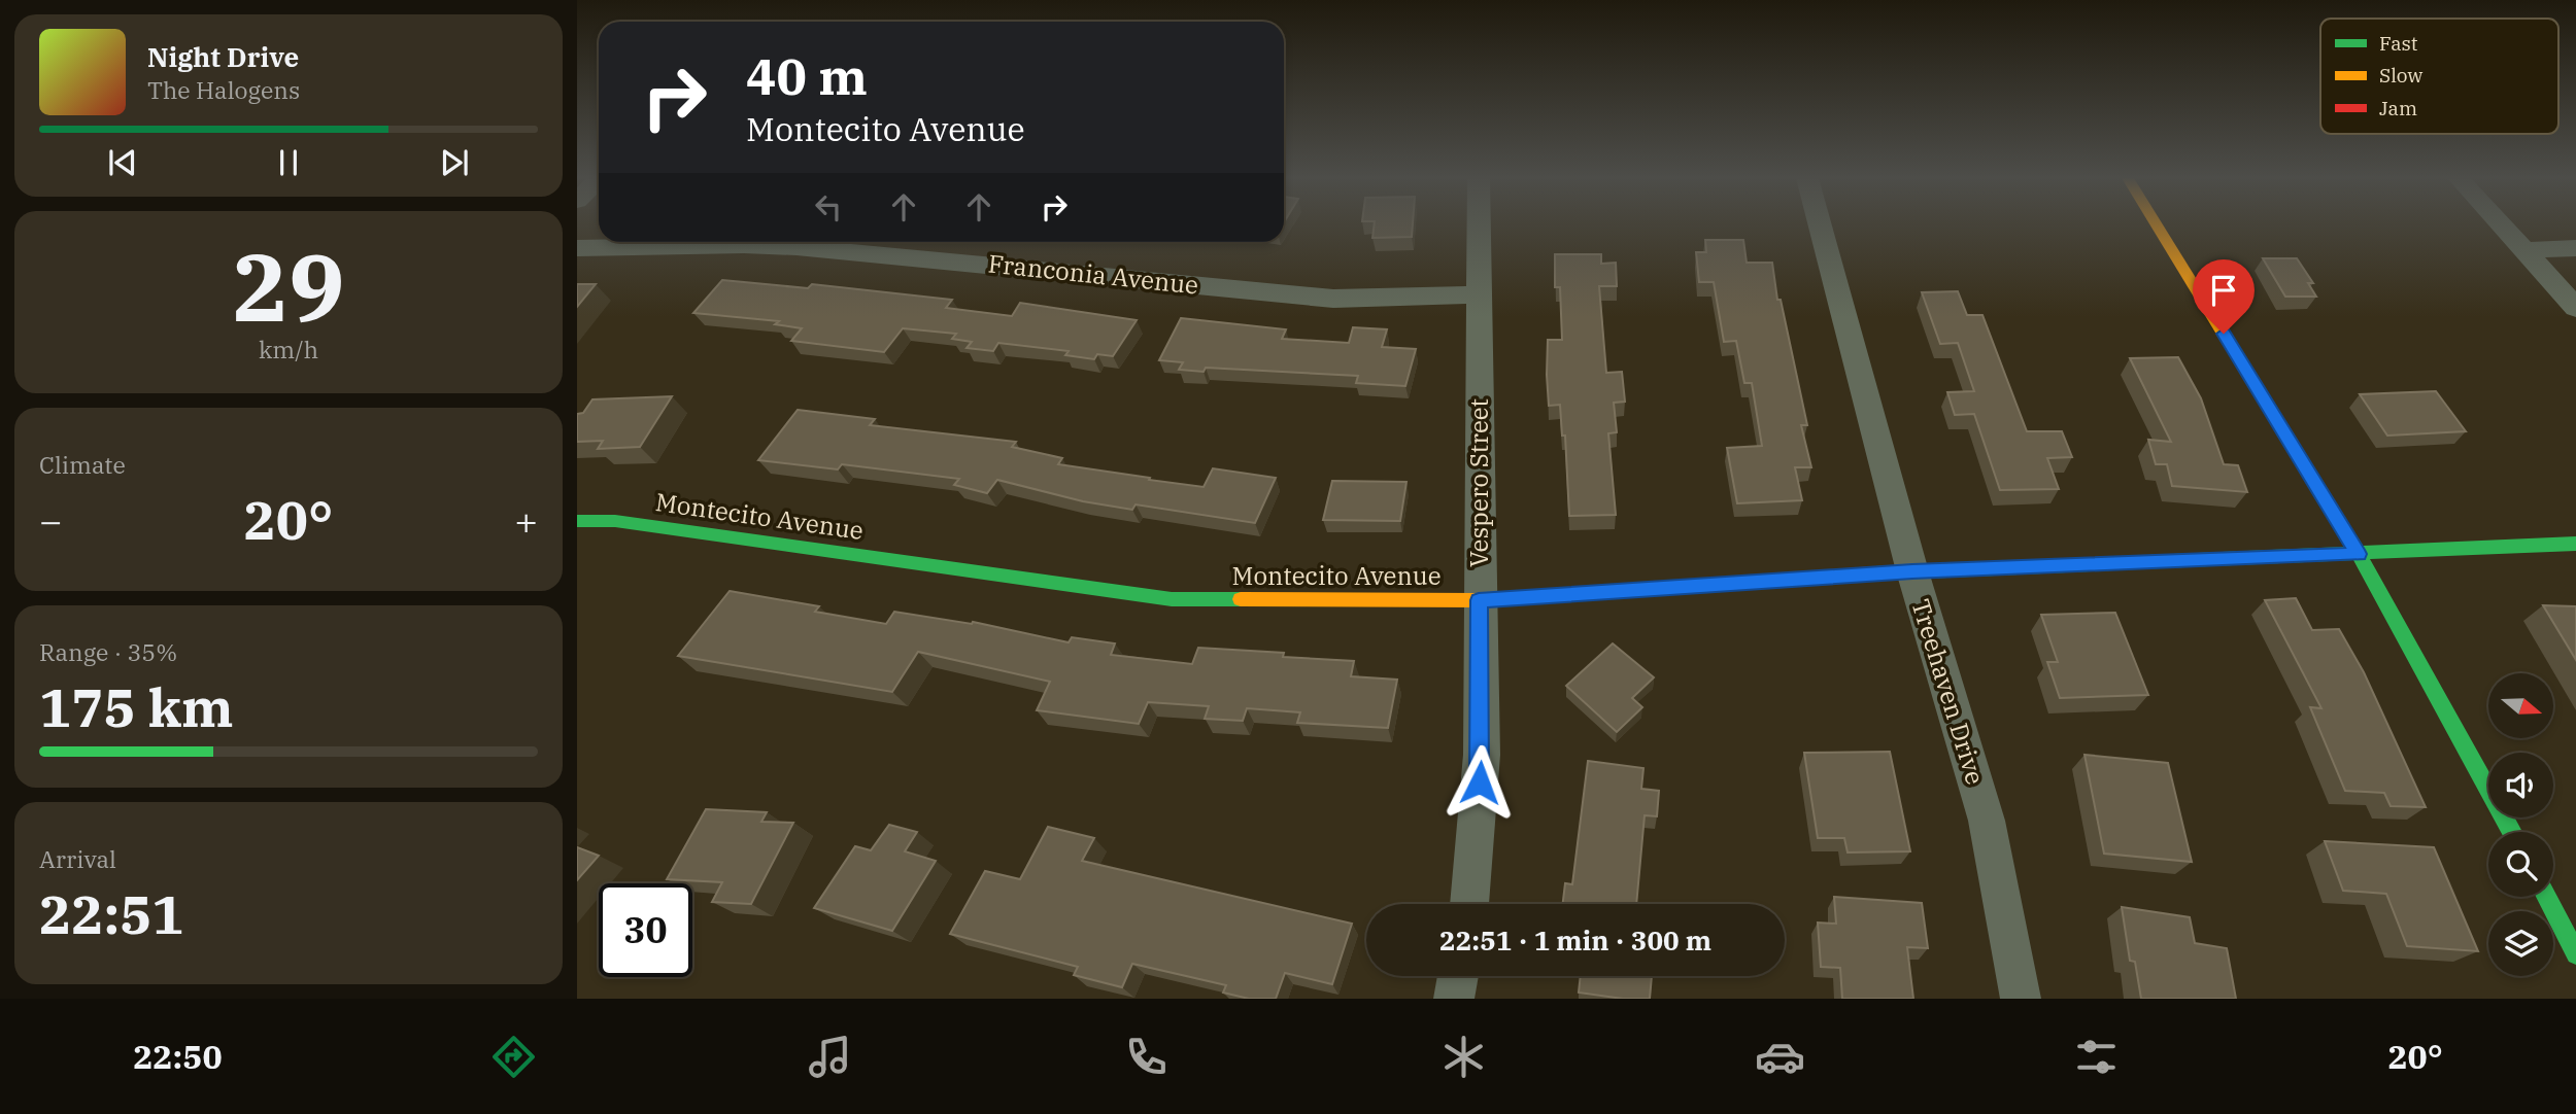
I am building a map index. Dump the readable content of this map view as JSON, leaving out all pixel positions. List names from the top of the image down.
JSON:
{
  "streets": {
    "street": [
      "Franconia Avenue",
      "Vespero Street",
      "Montecito Avenue",
      "Treehaven Drive"
    ]
  },
  "crossings": [
    ["Franconia Avenue", "Vespero Street"],
    ["Vespero Street", "Montecito Avenue"],
    ["Montecito Avenue", "Treehaven Drive"]
  ],
  "legend": ["Fast", "Slow", "Jam"],
  "north": "right",
  "page": {
    "turn": ["40 m", "Montecito Avenue"],
    "song": ["Night Drive", "The Halogens"],
    "tile": [
      ["29", "km/h"],
      "Climate",
      ["Range · 35%", "175 km"],
      ["Arrival", "22:51"]
    ],
    "heat": ["−", "20°", "+"],
    "limit": "30",
    "trip": "22:51 · 1 min · 300 m",
    "tabs": ["22:50", "20°"]
  }
}
